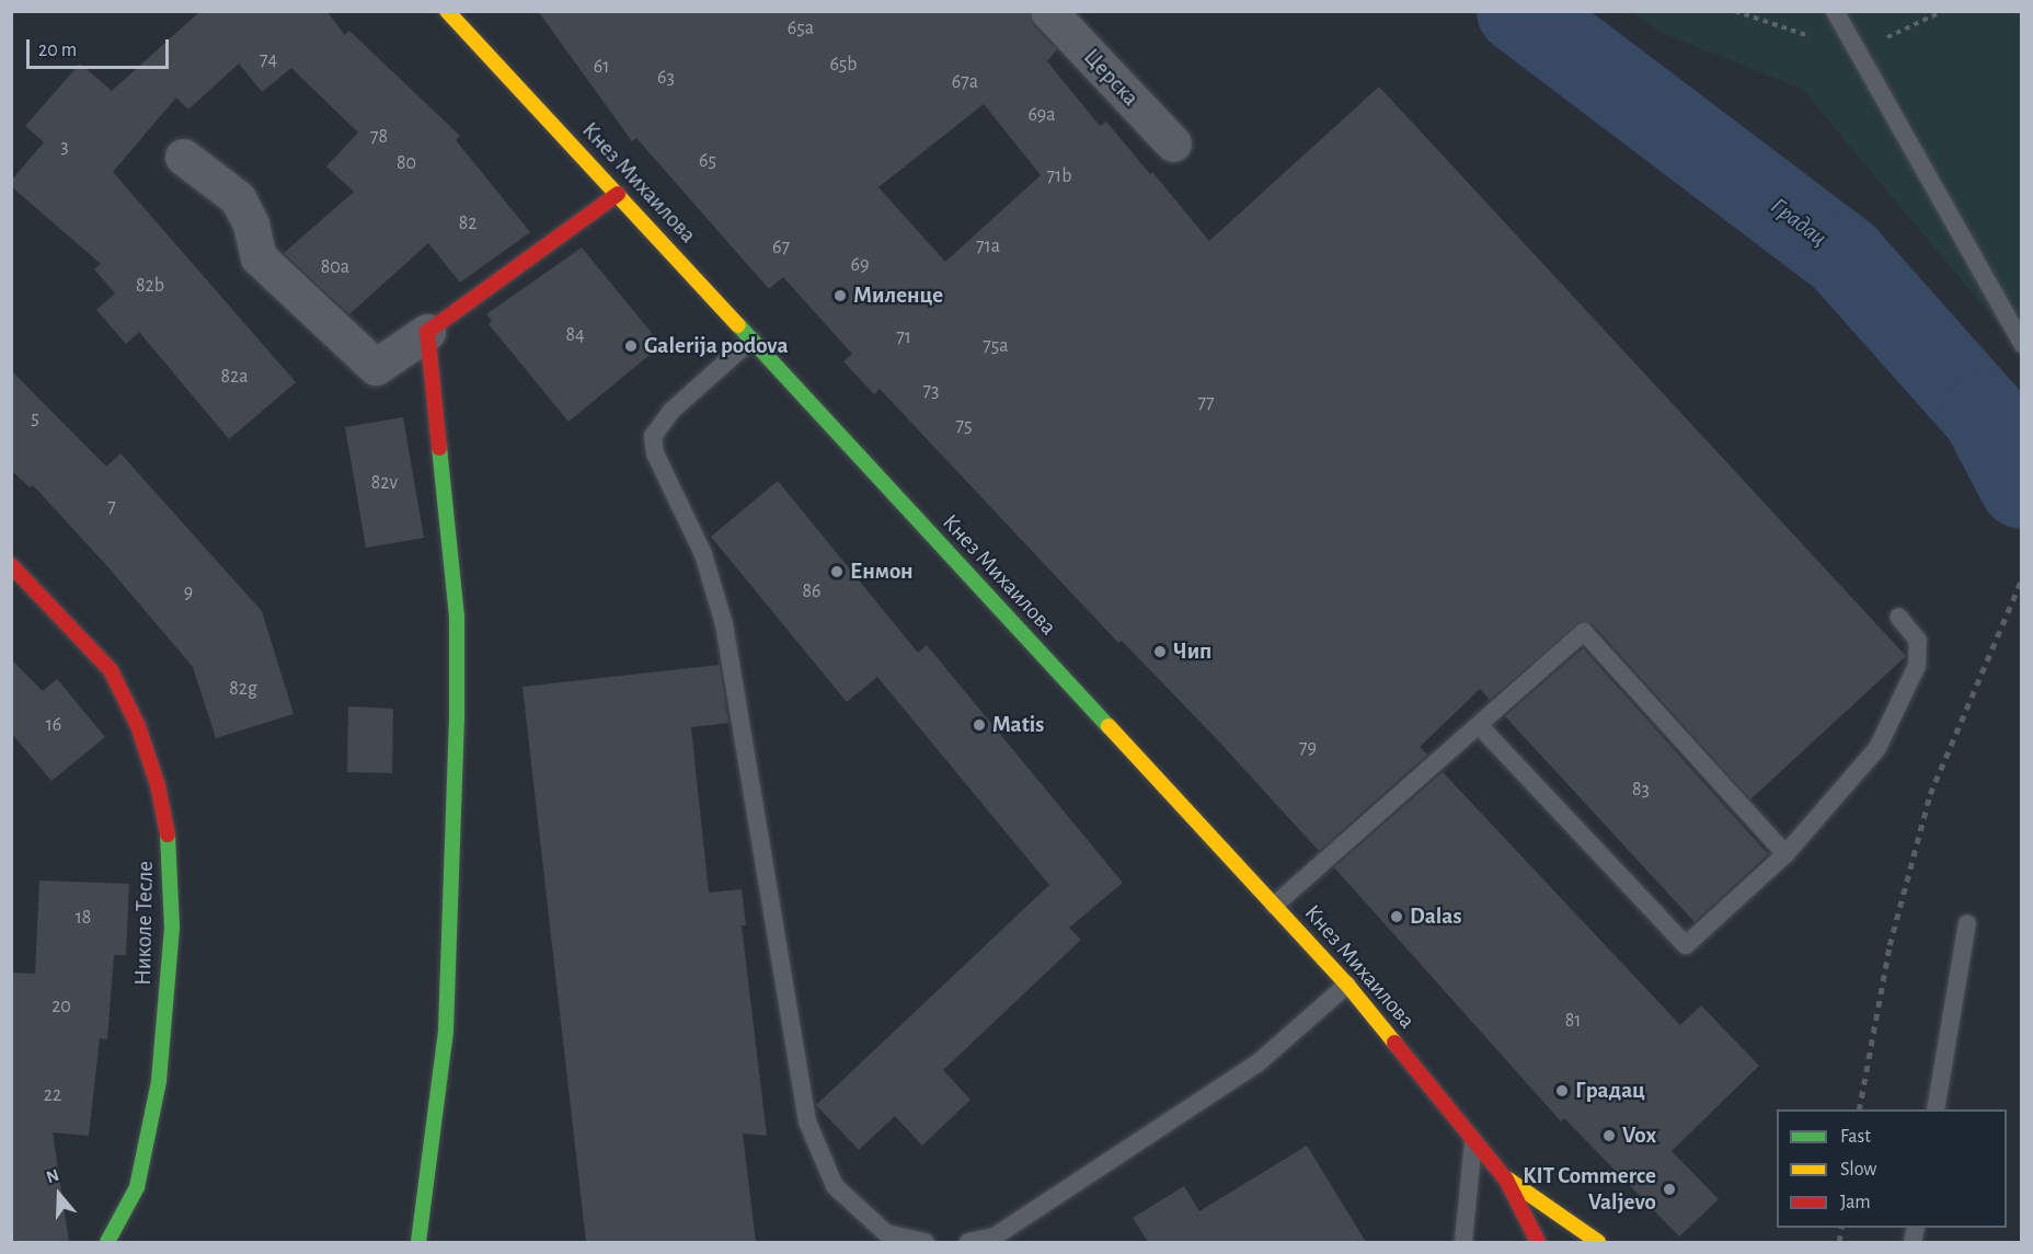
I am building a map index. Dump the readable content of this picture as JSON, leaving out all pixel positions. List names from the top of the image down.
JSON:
{
  "streets": {
    "street": ["Церска", "Кнез Михаилова", "Николе Тесле"]
  },
  "water": ["Градац"],
  "places": [
    "Миленце",
    "Galerija podova",
    "Енмон",
    "Чип",
    "Matis",
    "Dalas",
    "Градац",
    "Vox",
    "KIT Commerce Valjevo"
  ],
  "house_numbers": [
    "65a",
    "74",
    "65b",
    "61",
    "63",
    "67a",
    "69a",
    "78",
    "3",
    "65",
    "80",
    "71b",
    "82",
    "71a",
    "67",
    "69",
    "80a",
    "82b",
    "84",
    "71",
    "75a",
    "82a",
    "73",
    "77",
    "5",
    "75",
    "82v",
    "7",
    "86",
    "9",
    "82g",
    "16",
    "79",
    "83",
    "18",
    "20",
    "81",
    "22"
  ],
  "legend": ["Fast", "Slow", "Jam"],
  "scale_bar": "20 m",
  "north": "top"
}
